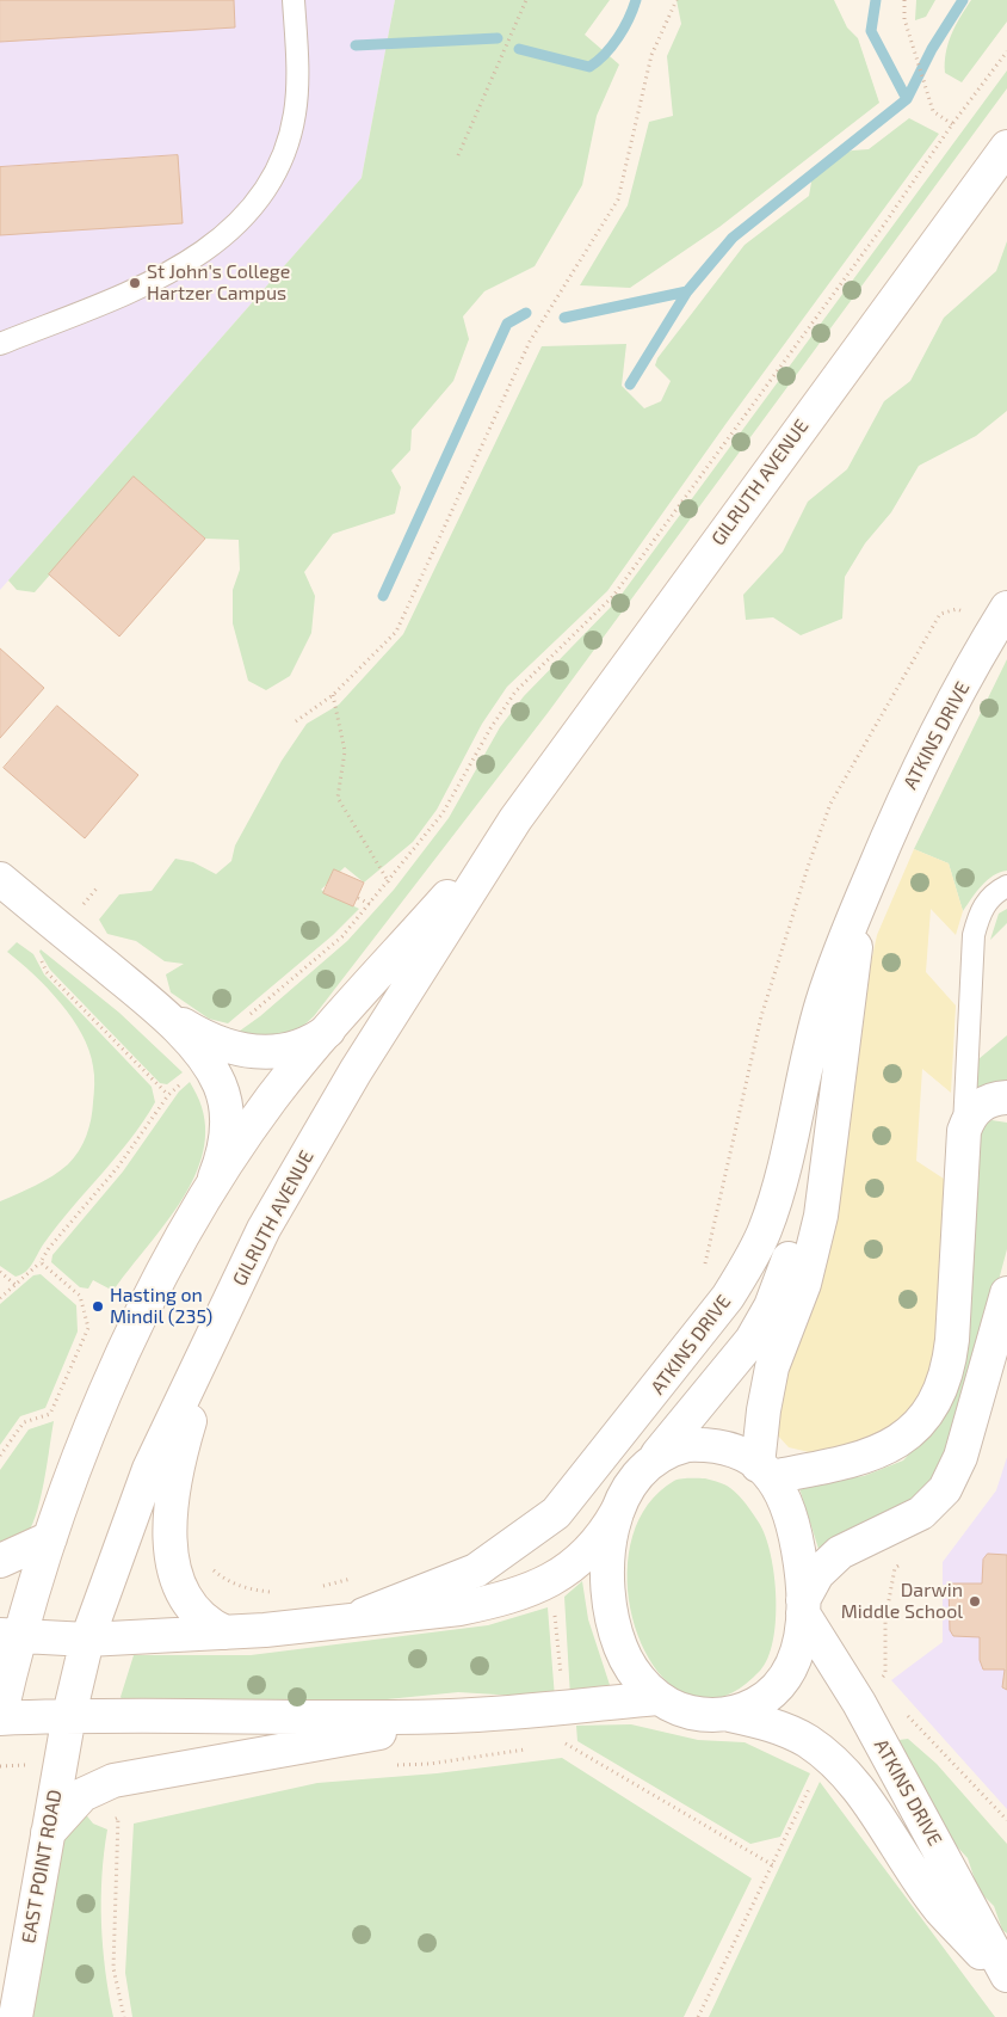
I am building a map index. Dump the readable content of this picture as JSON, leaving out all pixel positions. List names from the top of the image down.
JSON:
{
  "streets": {
    "street": ["GILRUTH AVENUE", "ATKINS DRIVE", "EAST POINT ROAD"]
  },
  "crossings": [
    ["GILRUTH AVENUE", "EAST POINT ROAD"]
  ],
  "places": ["St John's College Hartzer Campus", "Hasting on Mindil (235)", "Darwin Middle School"]
}
